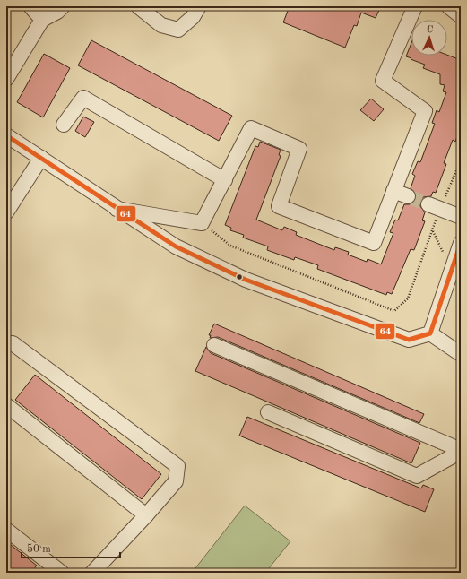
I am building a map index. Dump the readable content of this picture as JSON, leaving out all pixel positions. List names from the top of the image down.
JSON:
{
  "lines": ["transit line 64"],
  "scale_bar": "50 m",
  "north": "top"
}
